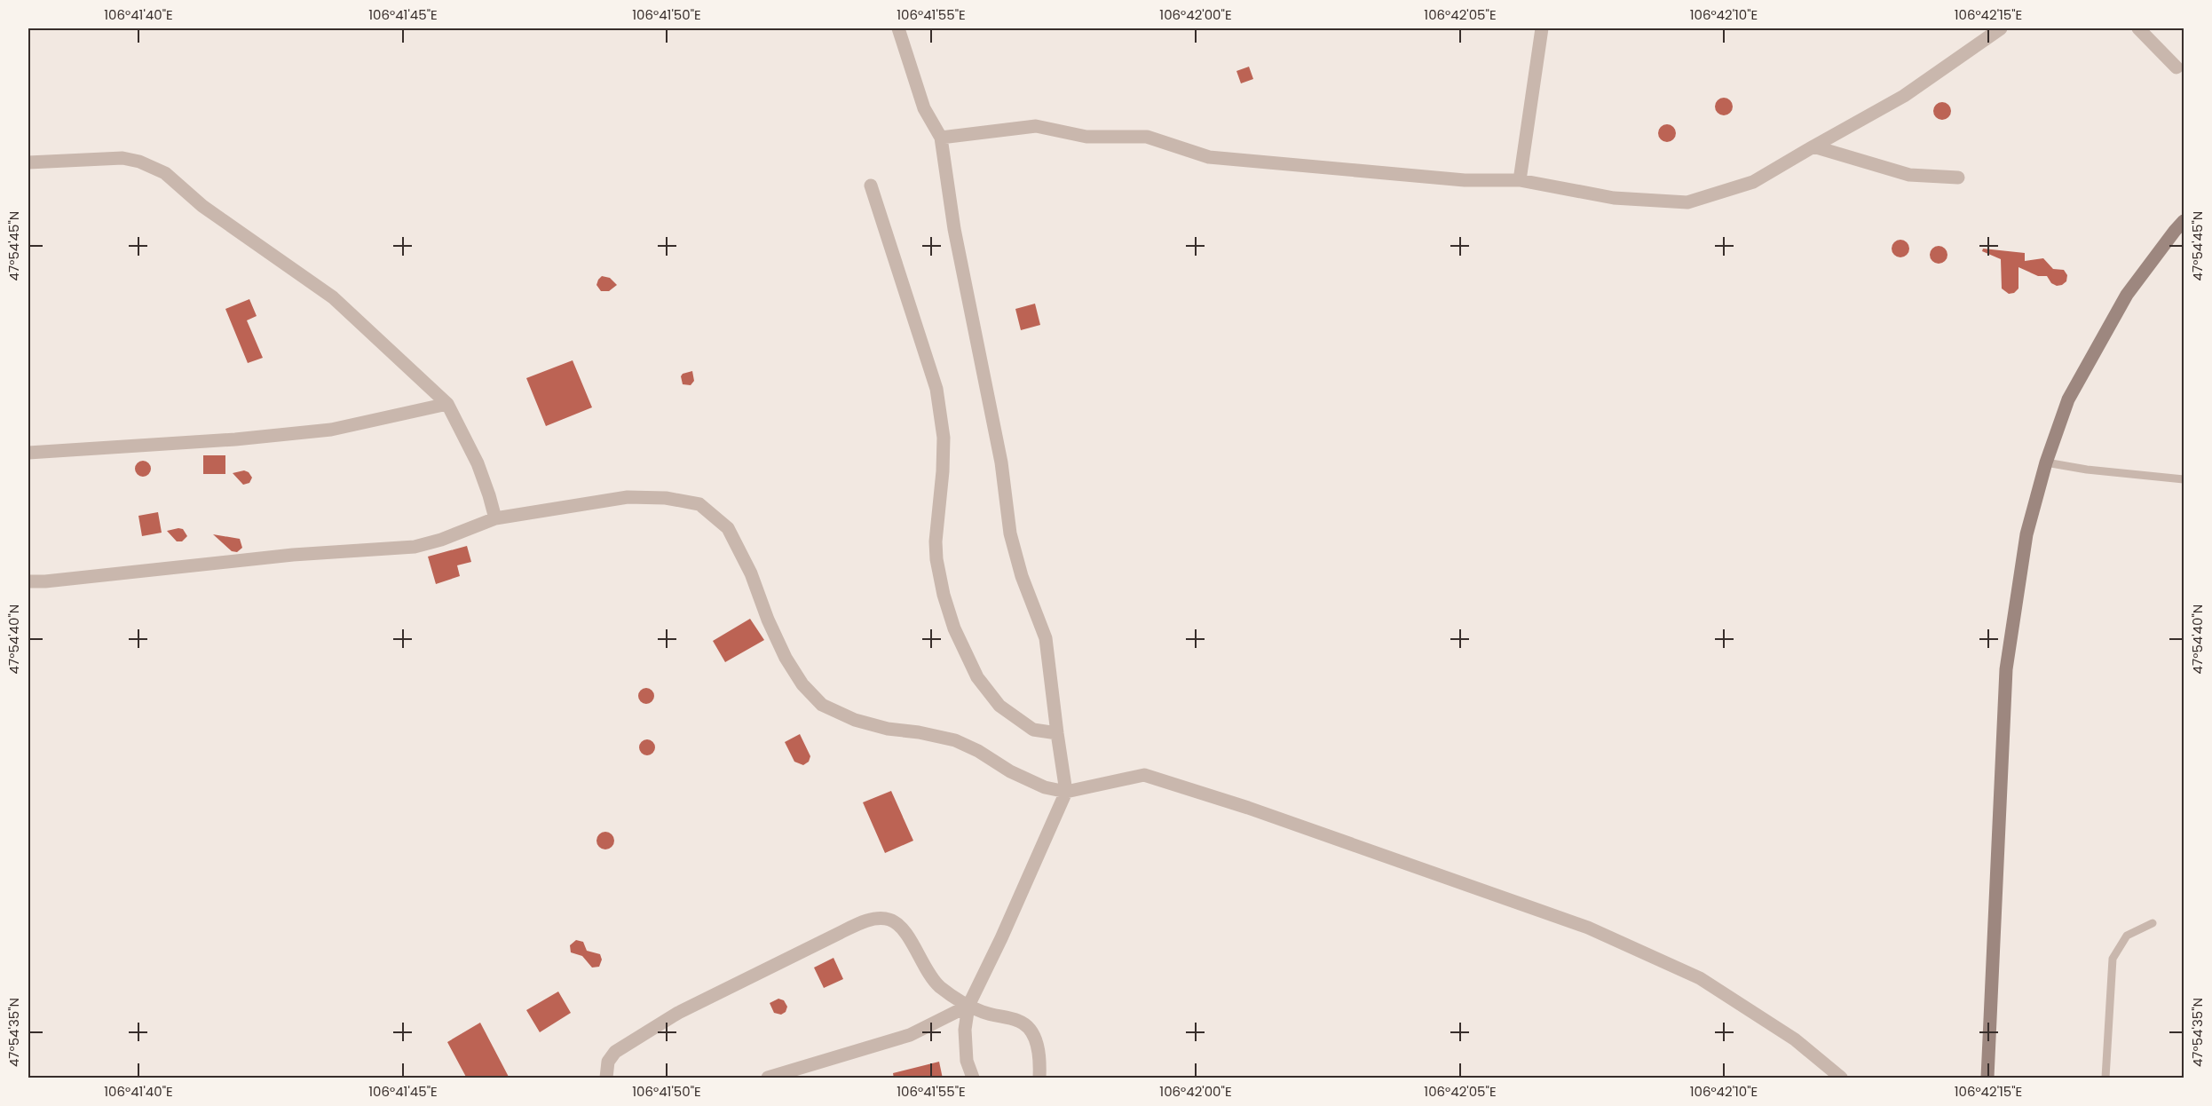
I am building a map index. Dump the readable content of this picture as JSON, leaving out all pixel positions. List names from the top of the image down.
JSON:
{
  "coordinates": [
    "106°41'40\"E",
    "106°41'45\"E",
    "106°41'50\"E",
    "106°41'55\"E",
    "106°42'00\"E",
    "106°42'05\"E",
    "106°42'10\"E",
    "106°42'15\"E",
    "47°54'45\"N",
    "47°54'40\"N",
    "47°54'35\"N"
  ]
}
